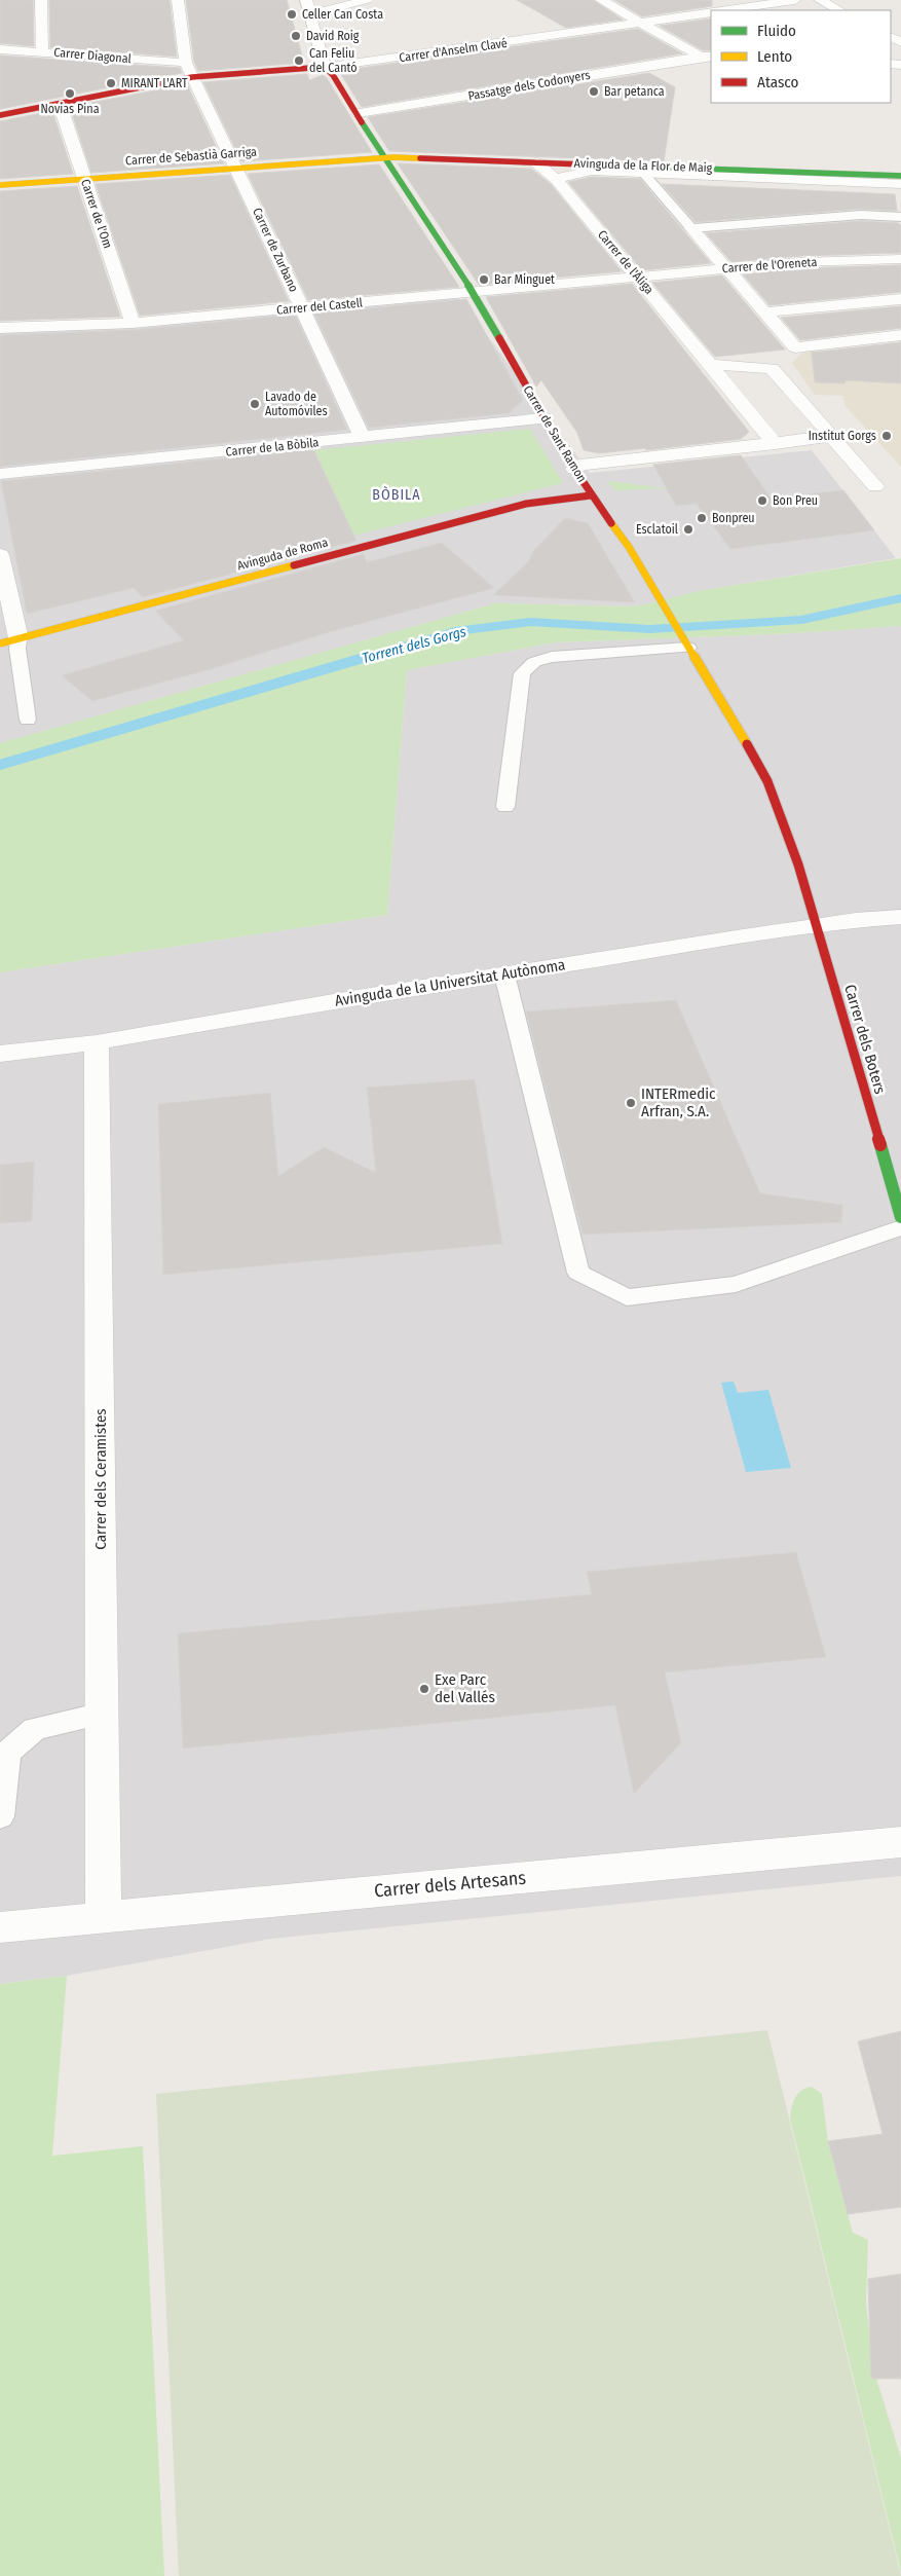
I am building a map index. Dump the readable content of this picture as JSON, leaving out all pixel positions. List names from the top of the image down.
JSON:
{
  "streets": {
    "street": [
      "Carrer d'Anselm Clavé",
      "Carrer Diagonal",
      "Passatge dels Codonyers",
      "Carrer de Sebastià Garriga",
      "Avinguda de la Flor de Maig",
      "Carrer de l'Om",
      "Carrer de Zurbano",
      "Carrer de l'Àliga",
      "Carrer de l'Oreneta",
      "Carrer del Castell",
      "Carrer de Sant Ramon",
      "Carrer de la Bòbila",
      "Avinguda de Roma",
      "Avinguda de la Universitat Autònoma",
      "Carrer dels Boters",
      "Carrer dels Ceramistes",
      "Carrer dels Artesans"
    ]
  },
  "crossings": [
    ["Carrer d'Anselm Clavé", "Carrer Diagonal"],
    ["Carrer d'Anselm Clavé", "Carrer de l'Om"],
    ["Carrer d'Anselm Clavé", "Carrer de Zurbano"],
    ["Carrer d'Anselm Clavé", "Carrer de Sant Ramon"],
    ["Carrer Diagonal", "Carrer de Zurbano"],
    ["Passatge dels Codonyers", "Carrer de Sant Ramon"],
    ["Carrer de Sebastià Garriga", "Avinguda de la Flor de Maig"],
    ["Carrer de Sebastià Garriga", "Carrer de l'Om"],
    ["Carrer de Sebastià Garriga", "Carrer de Zurbano"],
    ["Carrer de Sebastià Garriga", "Carrer de Sant Ramon"],
    ["Avinguda de la Flor de Maig", "Carrer de l'Àliga"],
    ["Avinguda de la Flor de Maig", "Carrer de Sant Ramon"],
    ["Carrer de l'Om", "Carrer del Castell"],
    ["Carrer de Zurbano", "Carrer del Castell"],
    ["Carrer de Zurbano", "Carrer de la Bòbila"],
    ["Carrer de l'Àliga", "Carrer de l'Oreneta"],
    ["Carrer de l'Àliga", "Carrer del Castell"],
    ["Carrer de l'Oreneta", "Carrer del Castell"],
    ["Carrer del Castell", "Carrer de Sant Ramon"],
    ["Carrer de Sant Ramon", "Carrer de la Bòbila"],
    ["Carrer de Sant Ramon", "Avinguda de Roma"],
    ["Carrer de Sant Ramon", "Carrer dels Boters"],
    ["Avinguda de la Universitat Autònoma", "Carrer dels Boters"],
    ["Avinguda de la Universitat Autònoma", "Carrer dels Ceramistes"],
    ["Carrer dels Ceramistes", "Carrer dels Artesans"]
  ],
  "districts": ["BÒBILA"],
  "water": ["Torrent dels Gorgs"],
  "places": [
    "Celler Can Costa",
    "David Roig",
    "Can Feliu del Cantó",
    "MIRANT L'ART",
    "Bar petanca",
    "Novias Pina",
    "Bar Minguet",
    "Lavado de Automóviles",
    "Institut Gorgs",
    "Bon Preu",
    "Bonpreu",
    "Esclatoil",
    "INTERmedic Arfran, S.A.",
    "Exe Parc del Vallés"
  ],
  "legend": ["Fluido", "Lento", "Atasco"]
}
